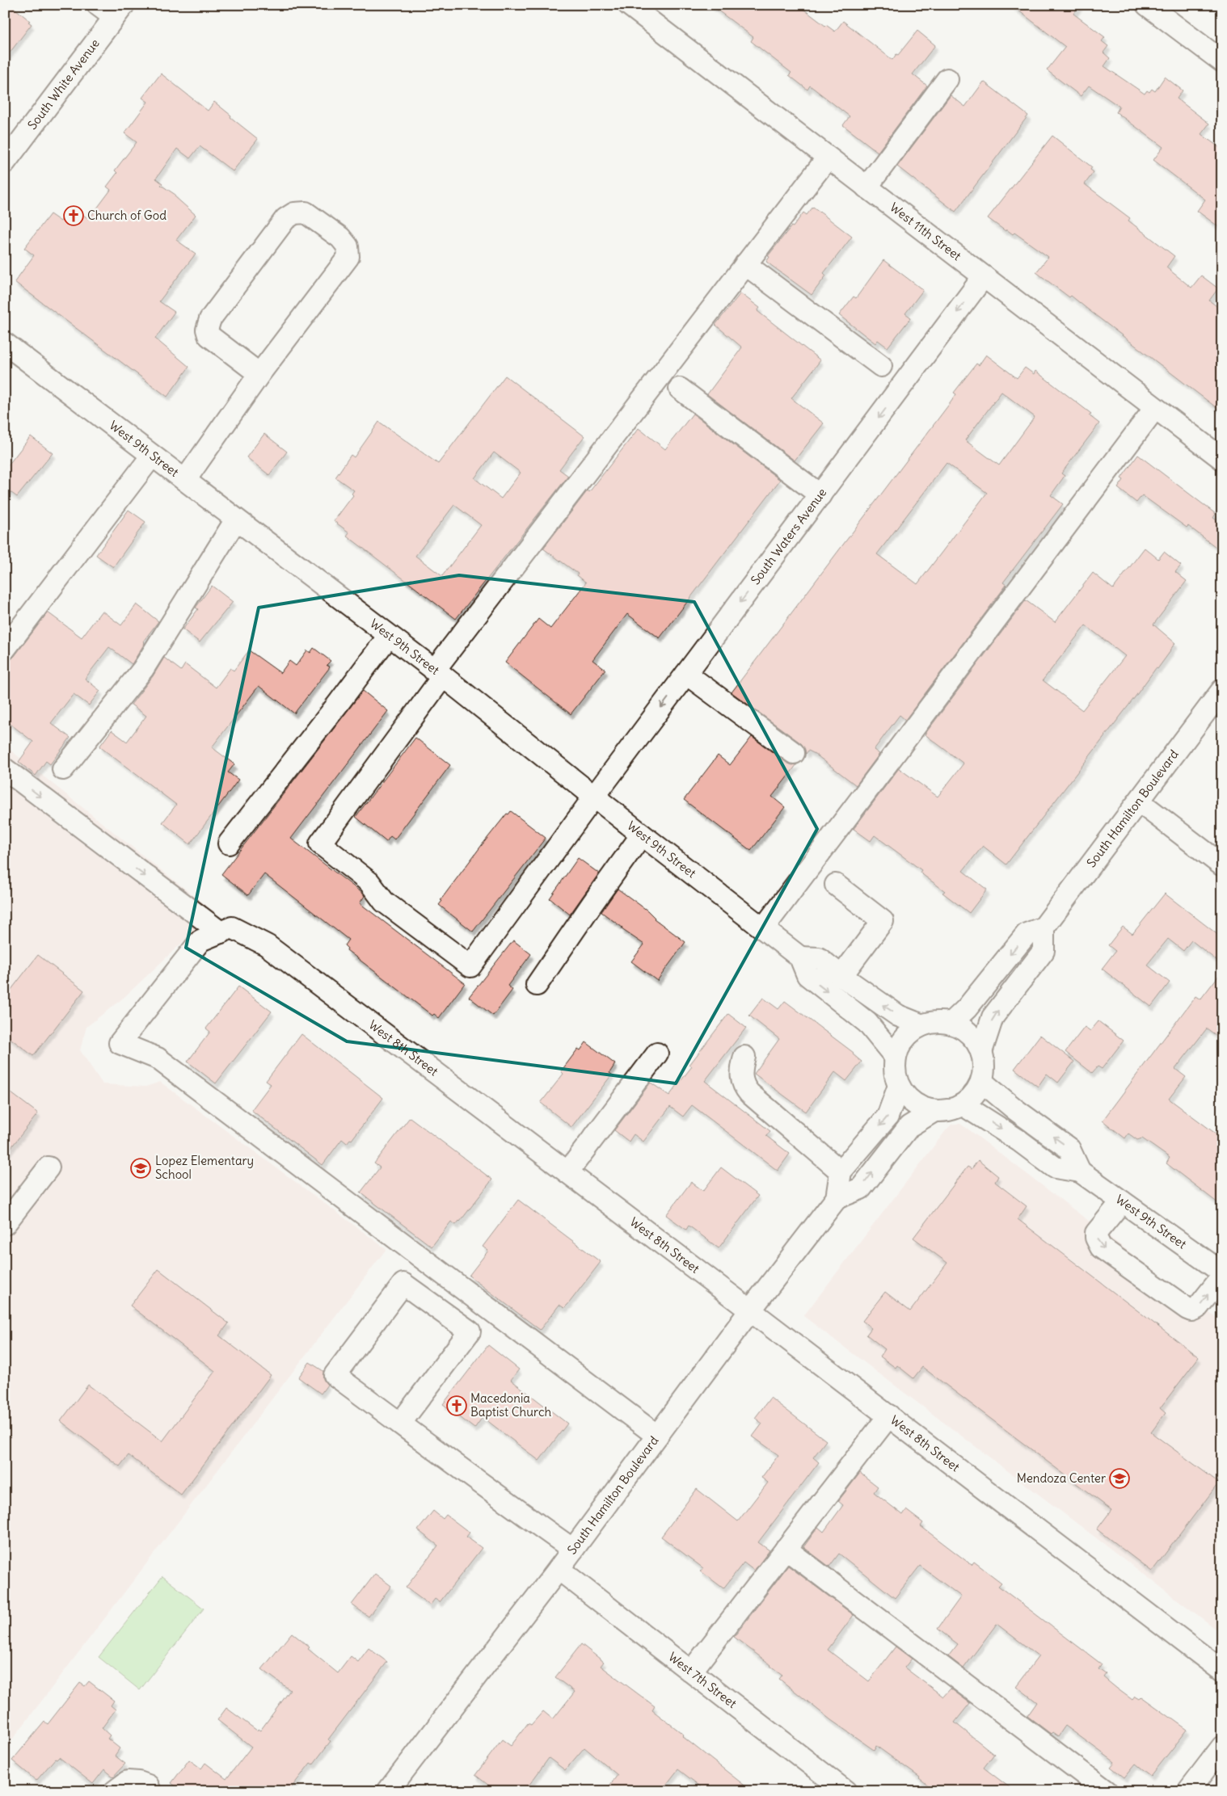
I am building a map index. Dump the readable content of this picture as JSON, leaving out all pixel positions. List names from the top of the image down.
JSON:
{
  "streets": {
    "street": [
      "South White Avenue",
      "West 11th Street",
      "West 9th Street",
      "South Waters Avenue",
      "South Hamilton Boulevard",
      "West 8th Street",
      "West 7th Street"
    ]
  },
  "crossings": [
    ["West 11th Street", "South Waters Avenue"],
    ["West 9th Street", "South Waters Avenue"],
    ["West 9th Street", "South Hamilton Boulevard"],
    ["South Hamilton Boulevard", "West 8th Street"],
    ["South Hamilton Boulevard", "West 7th Street"]
  ],
  "one_way": ["South Waters Avenue"],
  "places": {
    "church": ["Church of God", "Macedonia Baptist Church"],
    "school or university": ["Lopez Elementary School", "Mendoza Center"]
  }
}
